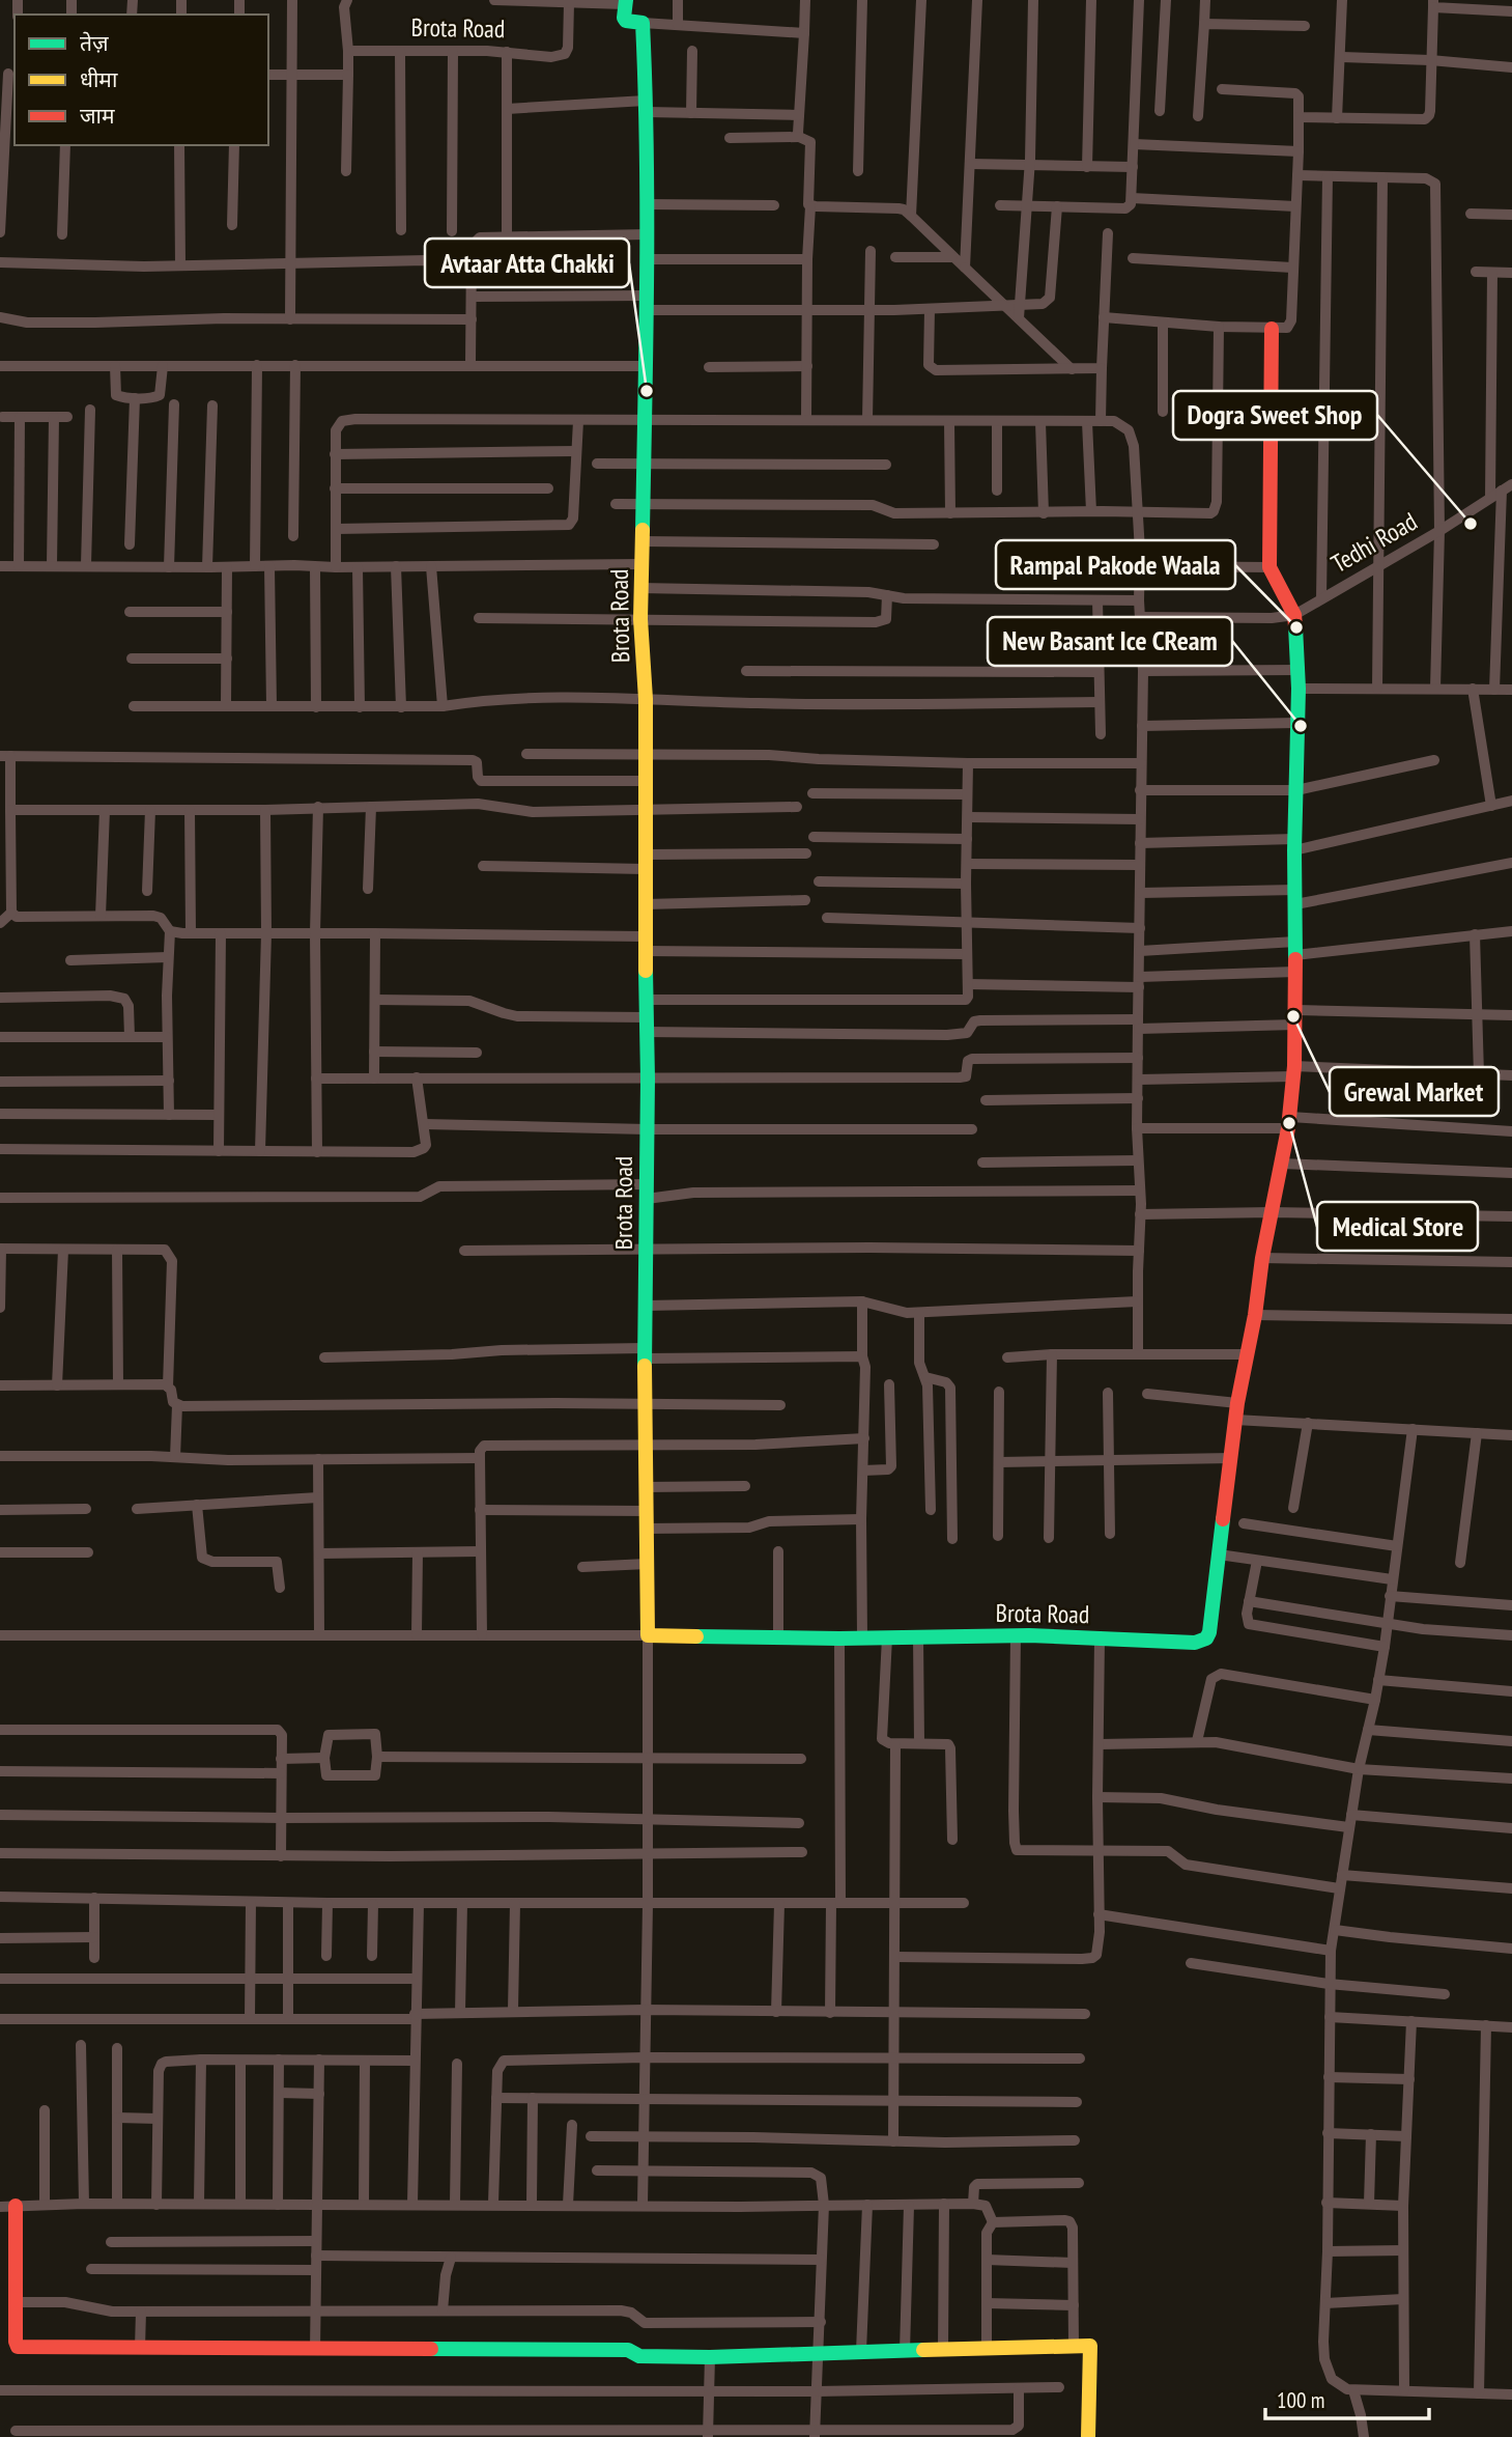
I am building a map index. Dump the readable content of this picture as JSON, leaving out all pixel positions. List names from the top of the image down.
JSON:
{
  "streets": {
    "street": ["Brota Road", "Tedhi Road"]
  },
  "crossings": [
    ["Brota Road", "Tedhi Road"]
  ],
  "places": [
    "Avtaar Atta Chakki",
    "Dogra Sweet Shop",
    "Rampal Pakode Waala",
    "New Basant Ice CReam",
    "Grewal Market",
    "Medical Store"
  ],
  "legend": ["तेज़", "धीमा", "जाम"],
  "scale_bar": "100 m"
}
